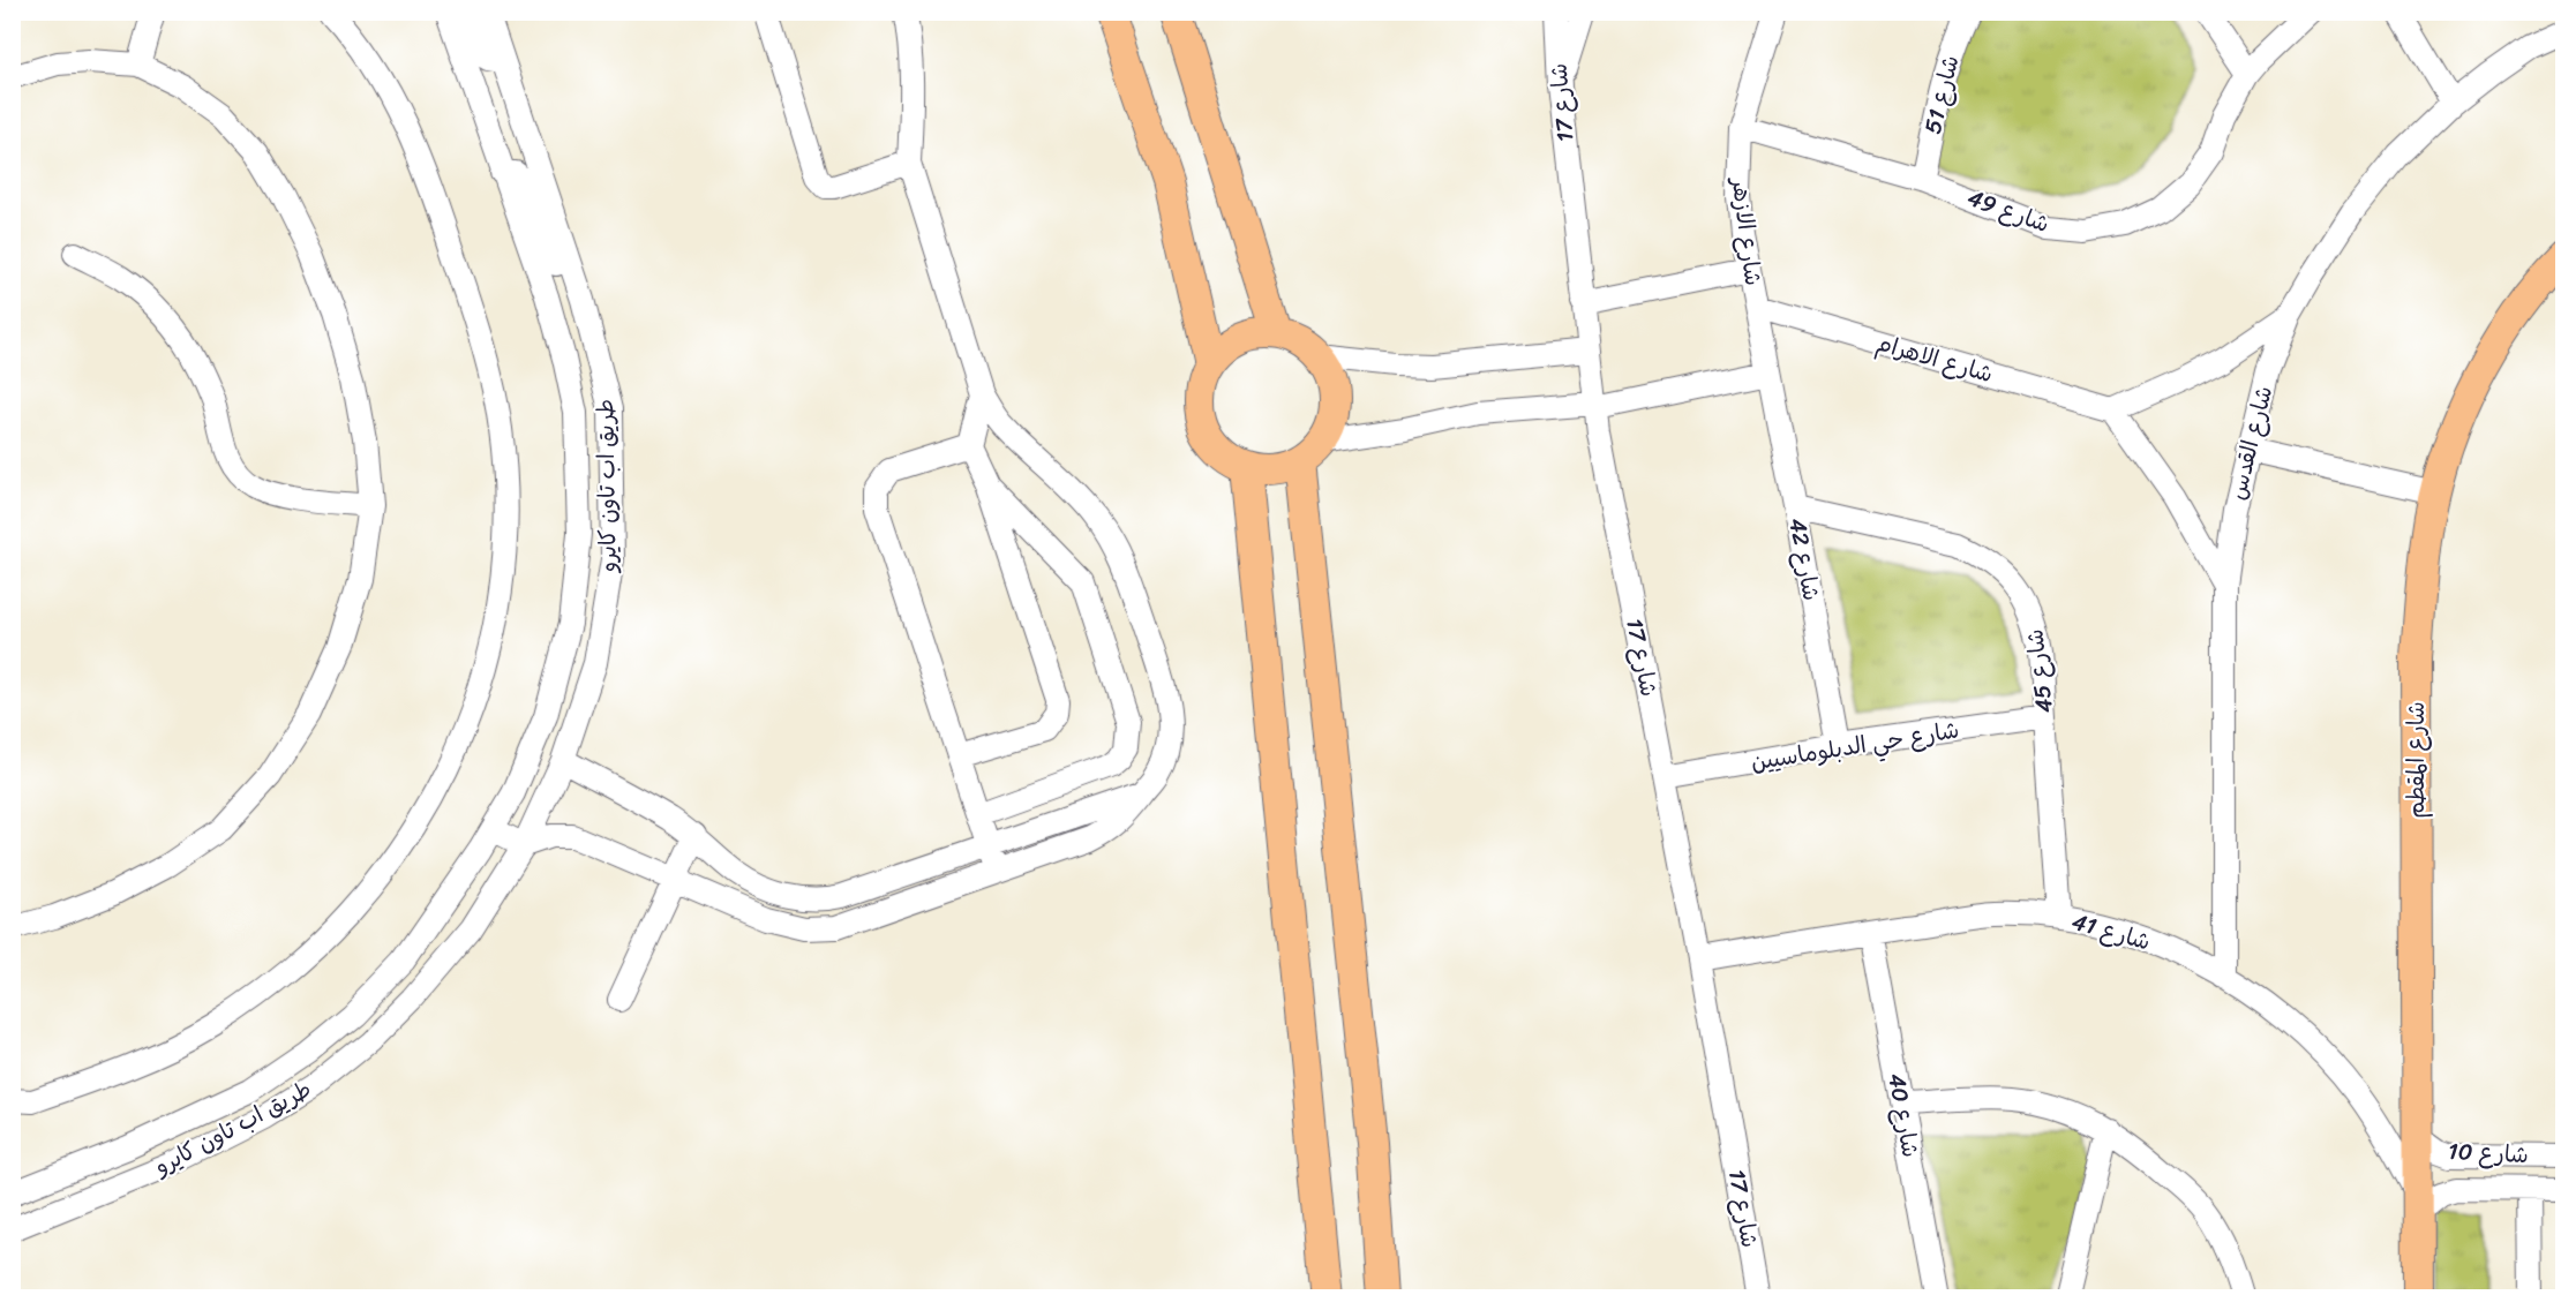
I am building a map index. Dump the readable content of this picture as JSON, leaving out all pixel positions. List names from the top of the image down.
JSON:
{
  "streets": {
    "main road": ["شارع المقطم"],
    "street": [
      "شارع 51",
      "شارع 17",
      "شارع 49",
      "شارع الازهر",
      "شارع الاهرام",
      "شارع القدس",
      "طريق اب تاون كايرو",
      "شارع 42",
      "شارع 45",
      "شارع حي الدبلوماسيين",
      "شارع 41",
      "شارع 40",
      "شارع 10"
    ]
  },
  "crossings": [
    ["شارع 51", "شارع 49"],
    ["شارع 17", "شارع حي الدبلوماسيين"],
    ["شارع 17", "شارع 41"],
    ["شارع 49", "شارع الازهر"],
    ["شارع الازهر", "شارع الاهرام"],
    ["شارع الازهر", "شارع 42"],
    ["شارع القدس", "شارع 41"],
    ["شارع 42", "شارع 45"],
    ["شارع 42", "شارع حي الدبلوماسيين"],
    ["شارع 45", "شارع حي الدبلوماسيين"],
    ["شارع 45", "شارع 41"],
    ["شارع المقطم", "شارع 41"],
    ["شارع المقطم", "شارع 10"],
    ["شارع 41", "شارع 40"],
    ["شارع 41", "شارع 10"]
  ]
}
